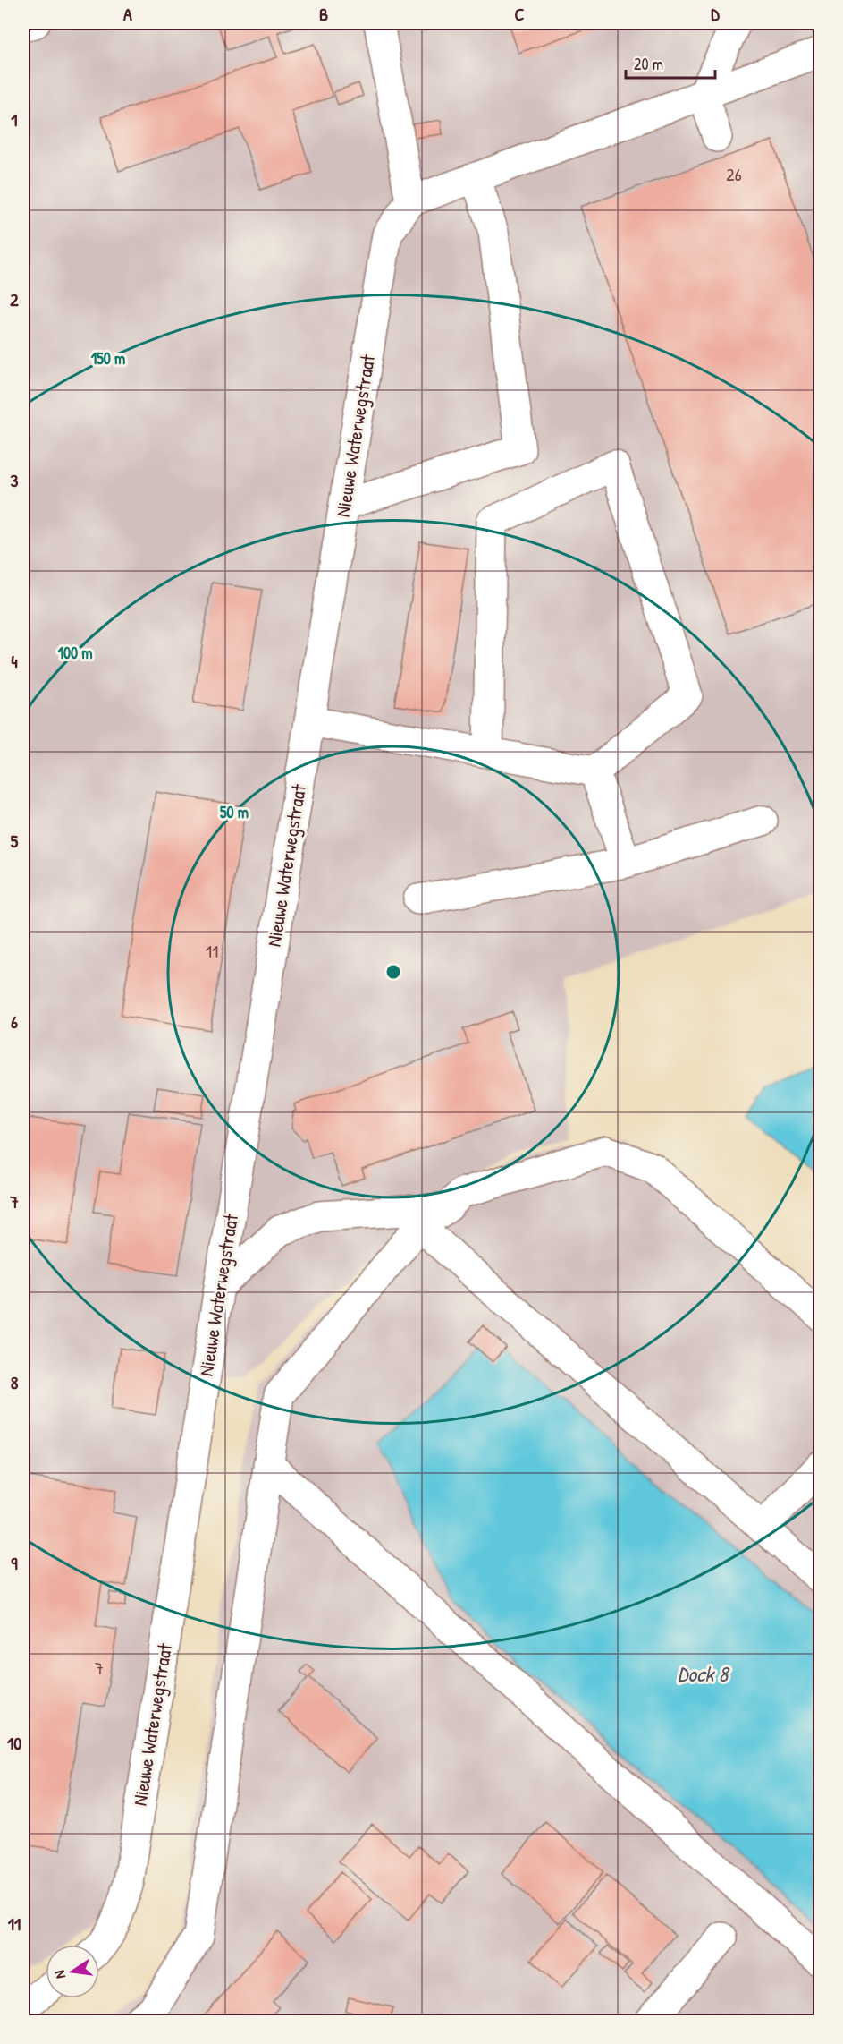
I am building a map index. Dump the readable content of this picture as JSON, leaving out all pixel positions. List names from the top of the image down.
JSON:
{
  "streets": {
    "street": ["Nieuwe Waterwegstraat"]
  },
  "water": ["Dock 8"],
  "house_numbers": ["26", "11", "7"],
  "scale_bar": "20 m",
  "north": "left",
  "grid": {
    "columns": [
      "A",
      "B",
      "C",
      "D"
    ],
    "rows": [
      "1",
      "2",
      "3",
      "4",
      "5",
      "6",
      "7",
      "8",
      "9",
      "10",
      "11"
    ]
  },
  "rings": ["150 m", "100 m", "50 m"]
}
